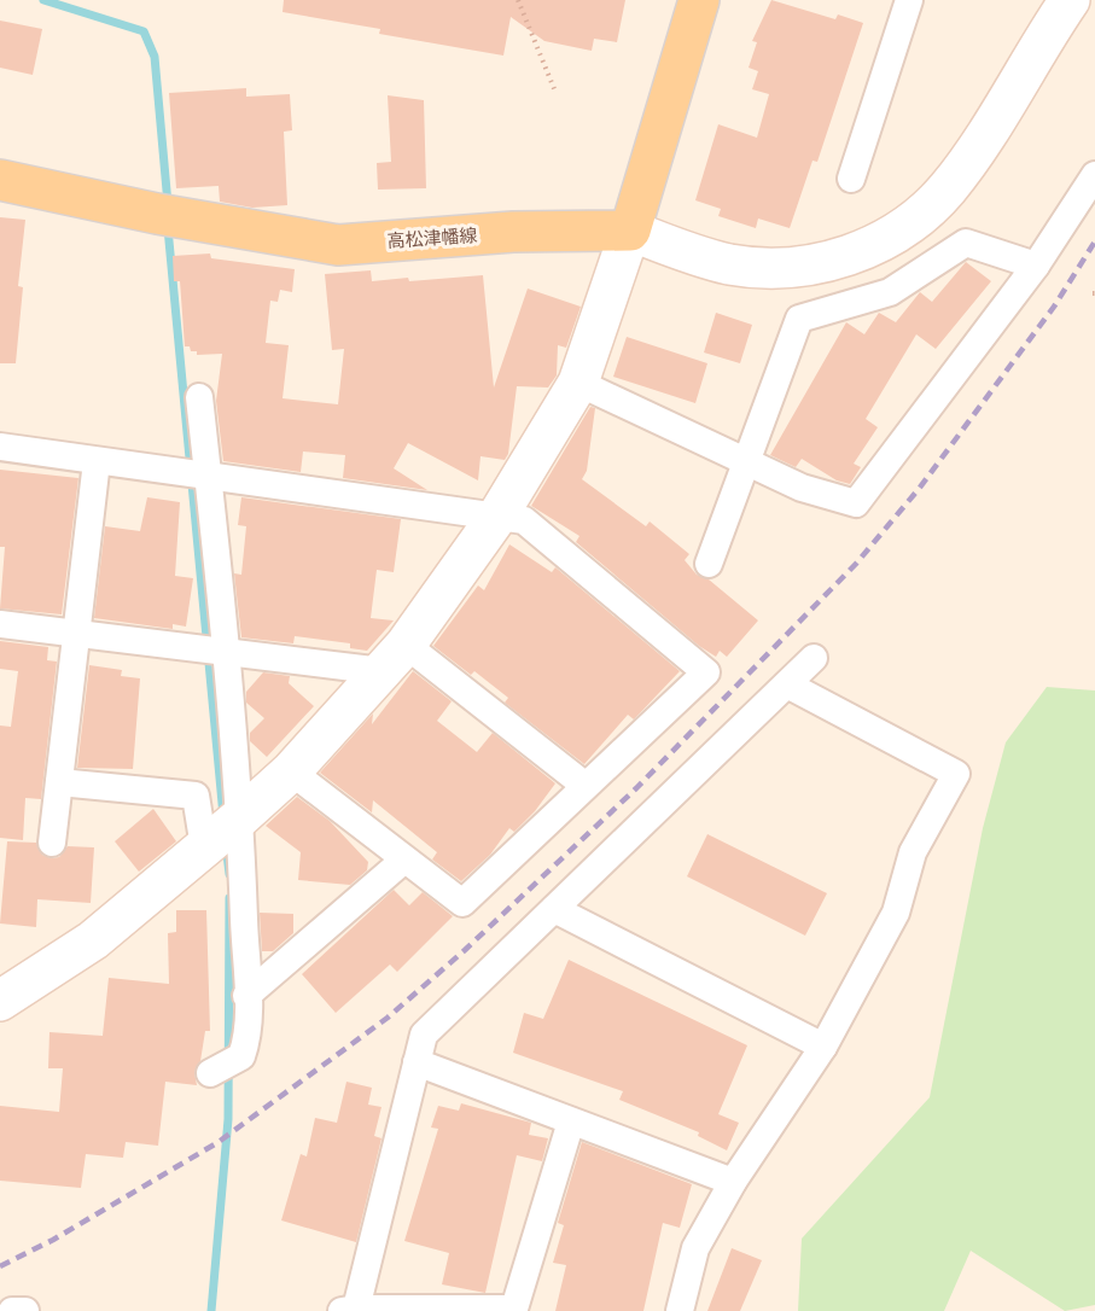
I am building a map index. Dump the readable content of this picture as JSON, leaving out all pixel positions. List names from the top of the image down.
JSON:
{
  "streets": {
    "main road": ["高松津幡線"]
  }
}
